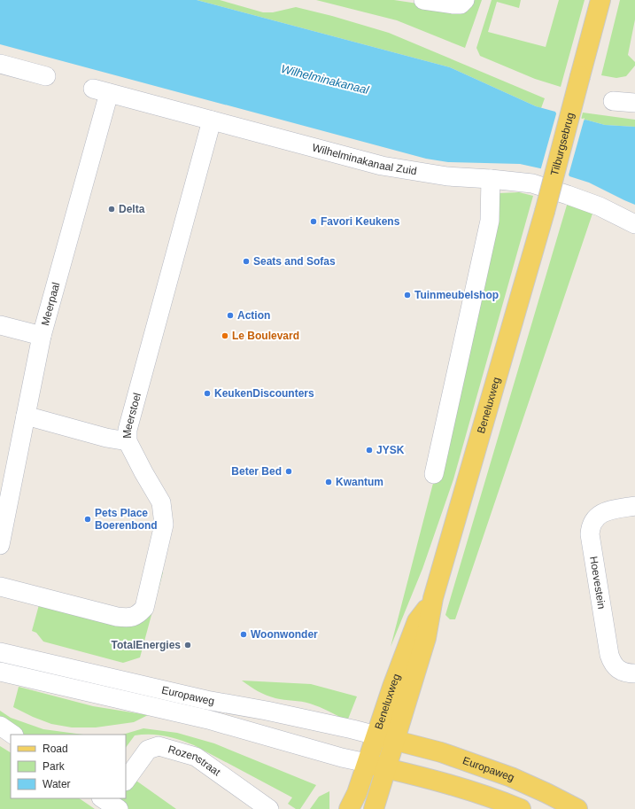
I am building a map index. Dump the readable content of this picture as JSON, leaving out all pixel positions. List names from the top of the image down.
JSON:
{
  "streets": {
    "main road": ["Tilburgsebrug", "Beneluxweg", "Europaweg"],
    "street": [
      "Wilhelminakanaal Zuid",
      "Meerpaal",
      "Meerstoel",
      "Hoevestein",
      "Rozenstraat"
    ]
  },
  "crossings": [
    ["Tilburgsebrug", "Beneluxweg"],
    ["Wilhelminakanaal Zuid", "Meerpaal"],
    ["Wilhelminakanaal Zuid", "Meerstoel"],
    ["Beneluxweg", "Europaweg"]
  ],
  "water": ["Wilhelminakanaal"],
  "places": [
    "Delta",
    "Favori Keukens",
    "Seats and Sofas",
    "Tuinmeubelshop",
    "Action",
    "Le Boulevard",
    "KeukenDiscounters",
    "JYSK",
    "Beter Bed",
    "Kwantum",
    "Pets Place Boerenbond",
    "Woonwonder",
    "TotalEnergies"
  ],
  "legend": ["Road", "Park", "Water"]
}
